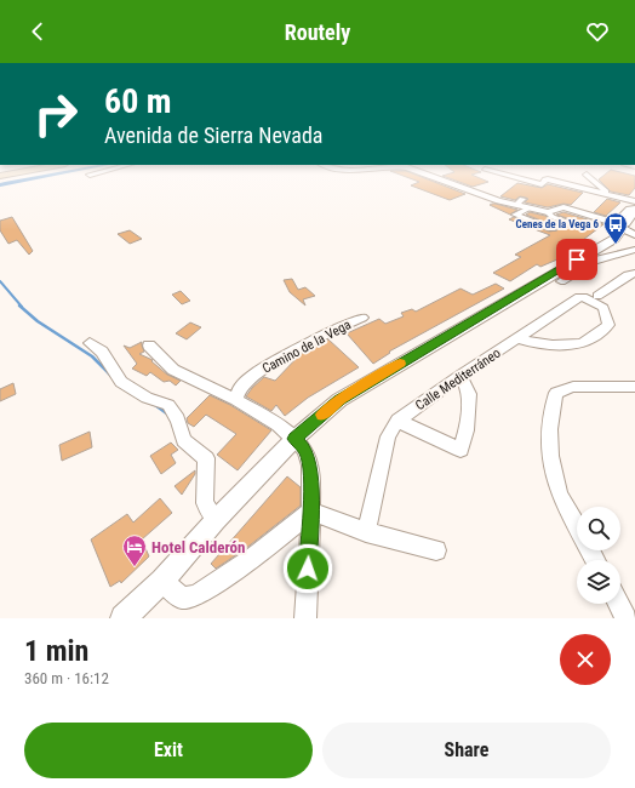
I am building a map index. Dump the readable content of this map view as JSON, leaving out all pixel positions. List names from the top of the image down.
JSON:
{
  "streets": {
    "street": ["Camino de la Vega", "Calle Mediterráneo"]
  },
  "places": {
    "bus stop": ["Cenes de la Vega 6"],
    "hotel": ["Hotel Calderón"]
  },
  "page": {
    "header": "Routely",
    "turn": ["60 m", "Avenida de Sierra Nevada"],
    "heading": ["1 min", "360 m · 16:12"],
    "buttons": ["Exit", "Share"]
  }
}
